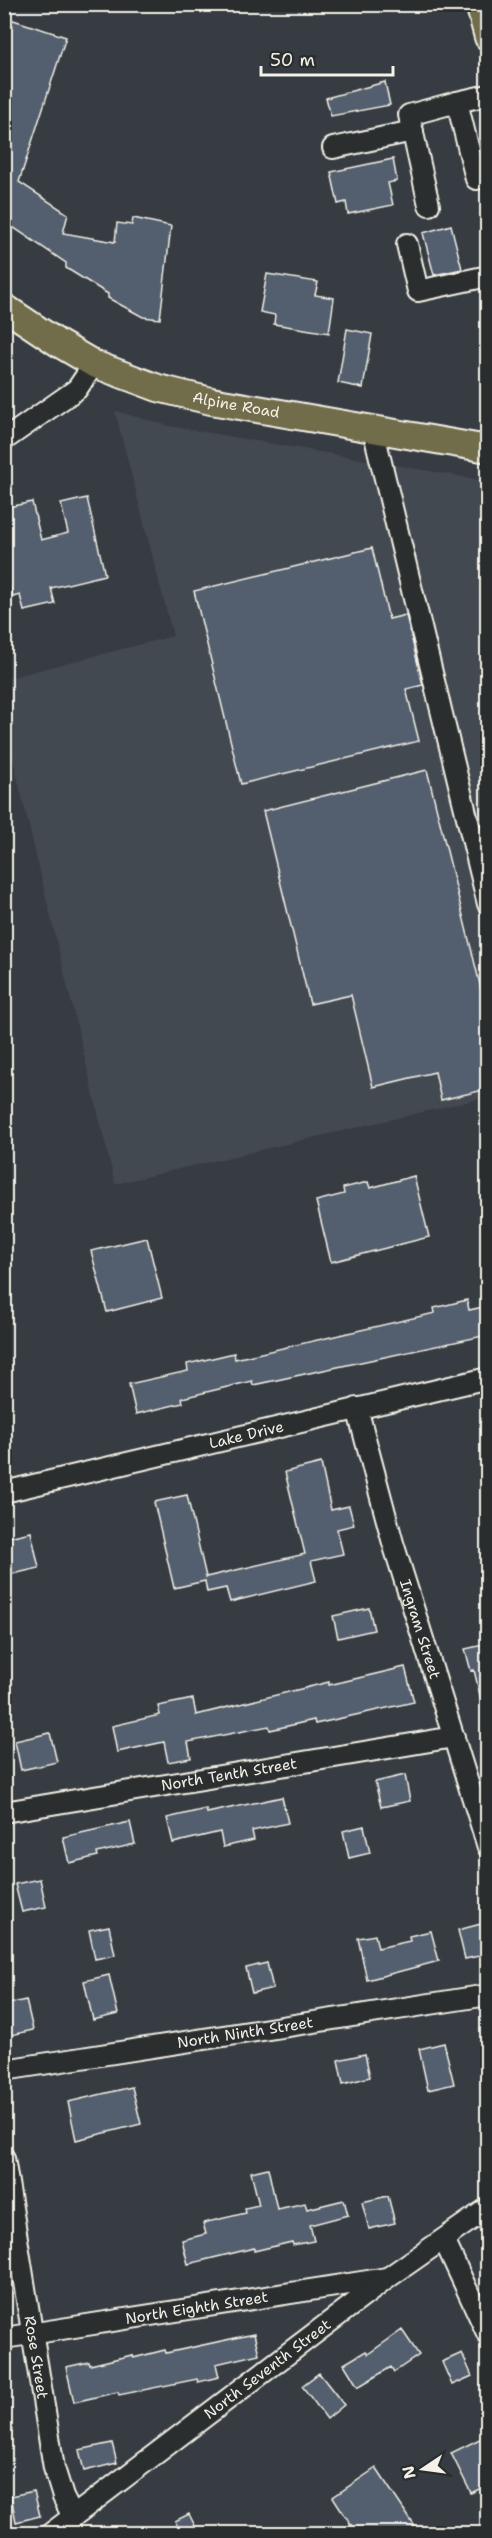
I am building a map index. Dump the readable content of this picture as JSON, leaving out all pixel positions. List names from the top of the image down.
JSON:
{
  "streets": {
    "main road": ["Alpine Road"],
    "street": [
      "Lake Drive",
      "Ingram Street",
      "North Tenth Street",
      "North Ninth Street",
      "North Eighth Street",
      "Rose Street",
      "North Seventh Street"
    ]
  },
  "crossings": [
    ["Lake Drive", "Ingram Street"],
    ["Ingram Street", "North Tenth Street"],
    ["North Eighth Street", "Rose Street"],
    ["North Eighth Street", "North Seventh Street"],
    ["Rose Street", "North Seventh Street"]
  ],
  "scale_bar": "50 m",
  "north": "left"
}
